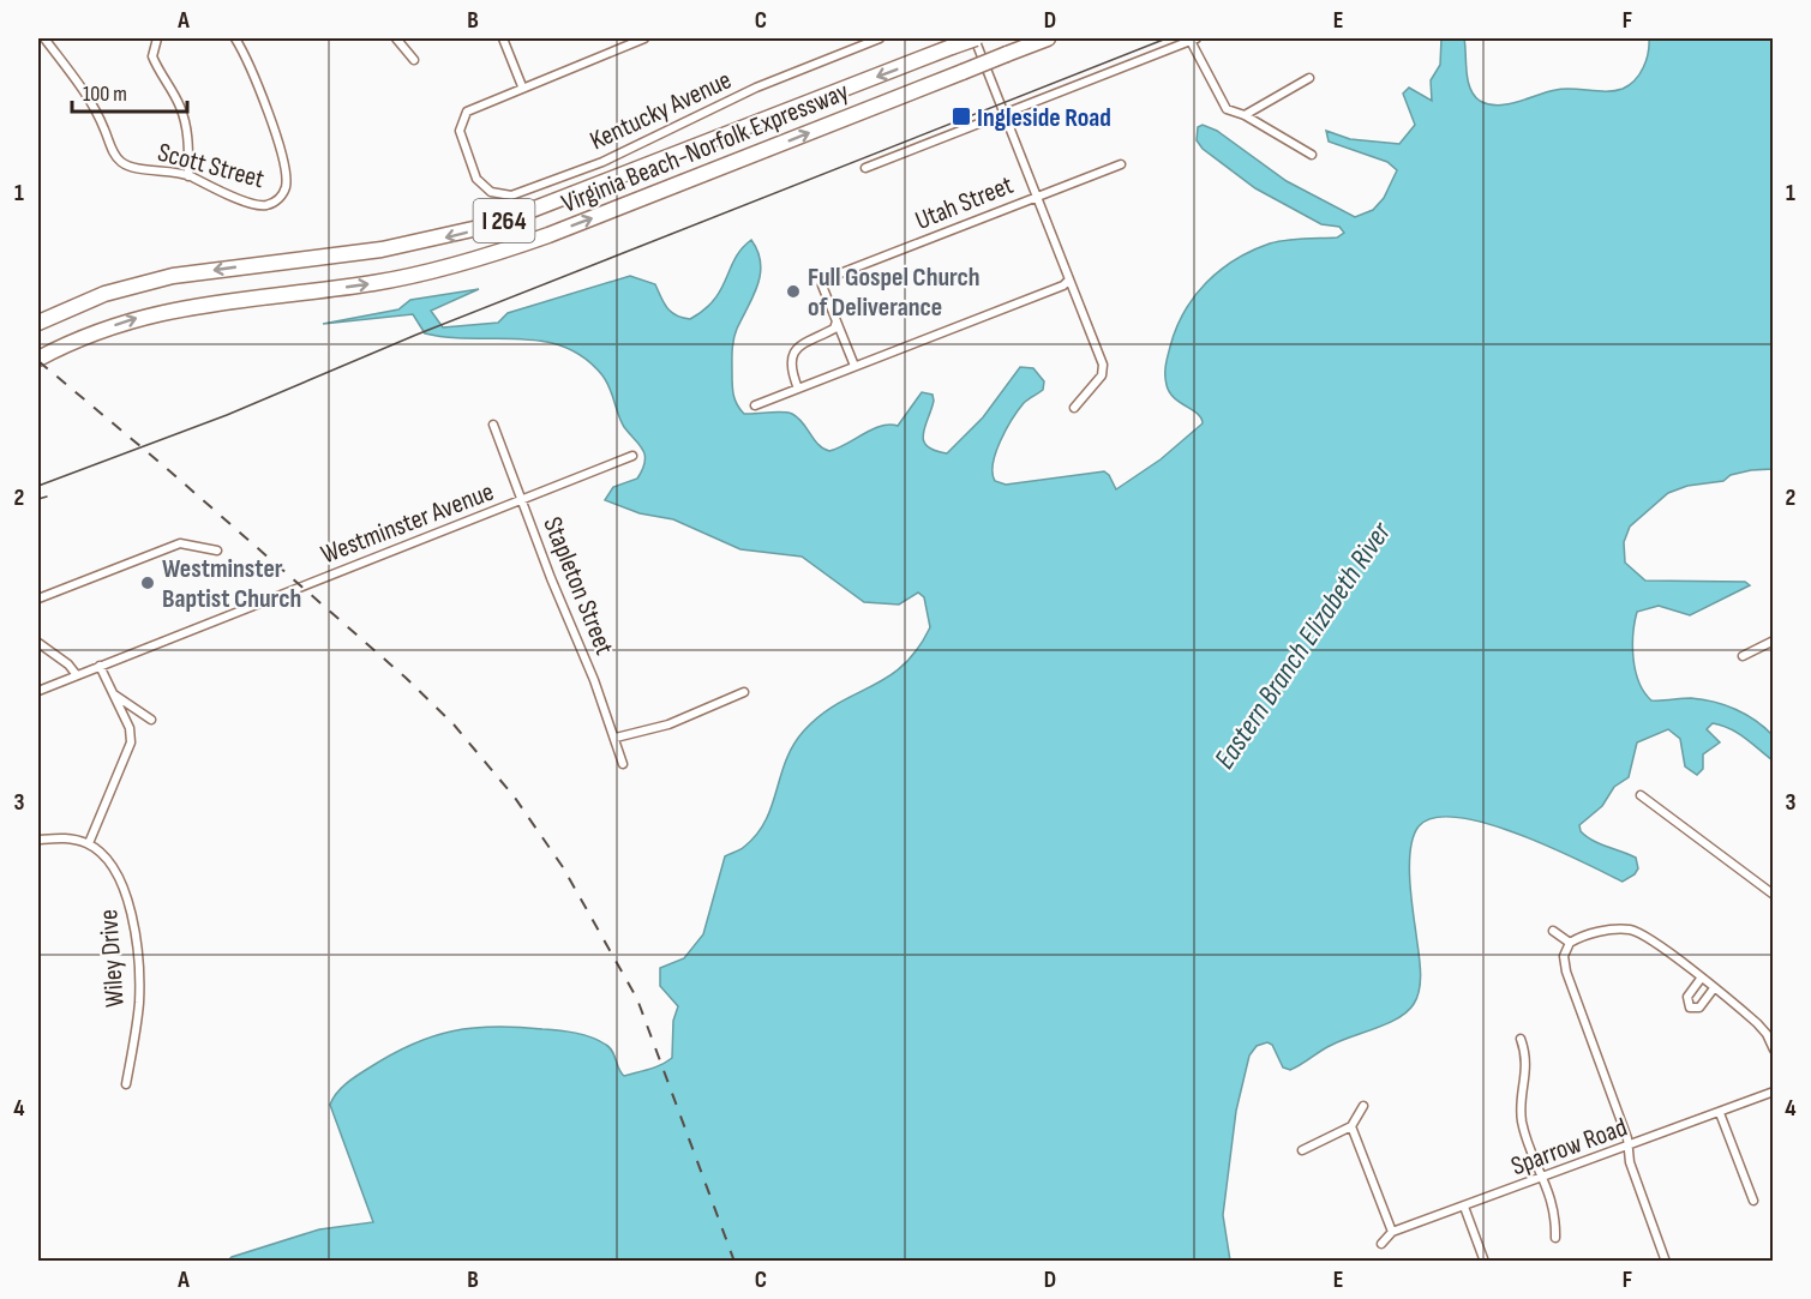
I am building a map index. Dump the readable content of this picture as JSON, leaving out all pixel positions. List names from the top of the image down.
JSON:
{
  "streets": {
    "highway": ["Virginia Beach-Norfolk Expressway", "I 264"],
    "street": [
      "Kentucky Avenue",
      "Scott Street",
      "Utah Street",
      "Westminster Avenue",
      "Stapleton Street",
      "Wiley Drive",
      "Sparrow Road"
    ]
  },
  "crossings": [
    ["Westminster Avenue", "Stapleton Street"]
  ],
  "water": ["Eastern Branch Elizabeth River"],
  "places": {
    "transit": ["Ingleside Road"],
    "other": ["Full Gospel Church of Deliverance", "Westminster Baptist Church"]
  },
  "scale_bar": "100 m",
  "grid": {
    "columns": [
      "A",
      "B",
      "C",
      "D",
      "E",
      "F"
    ],
    "rows": [
      "1",
      "2",
      "3",
      "4"
    ]
  }
}
